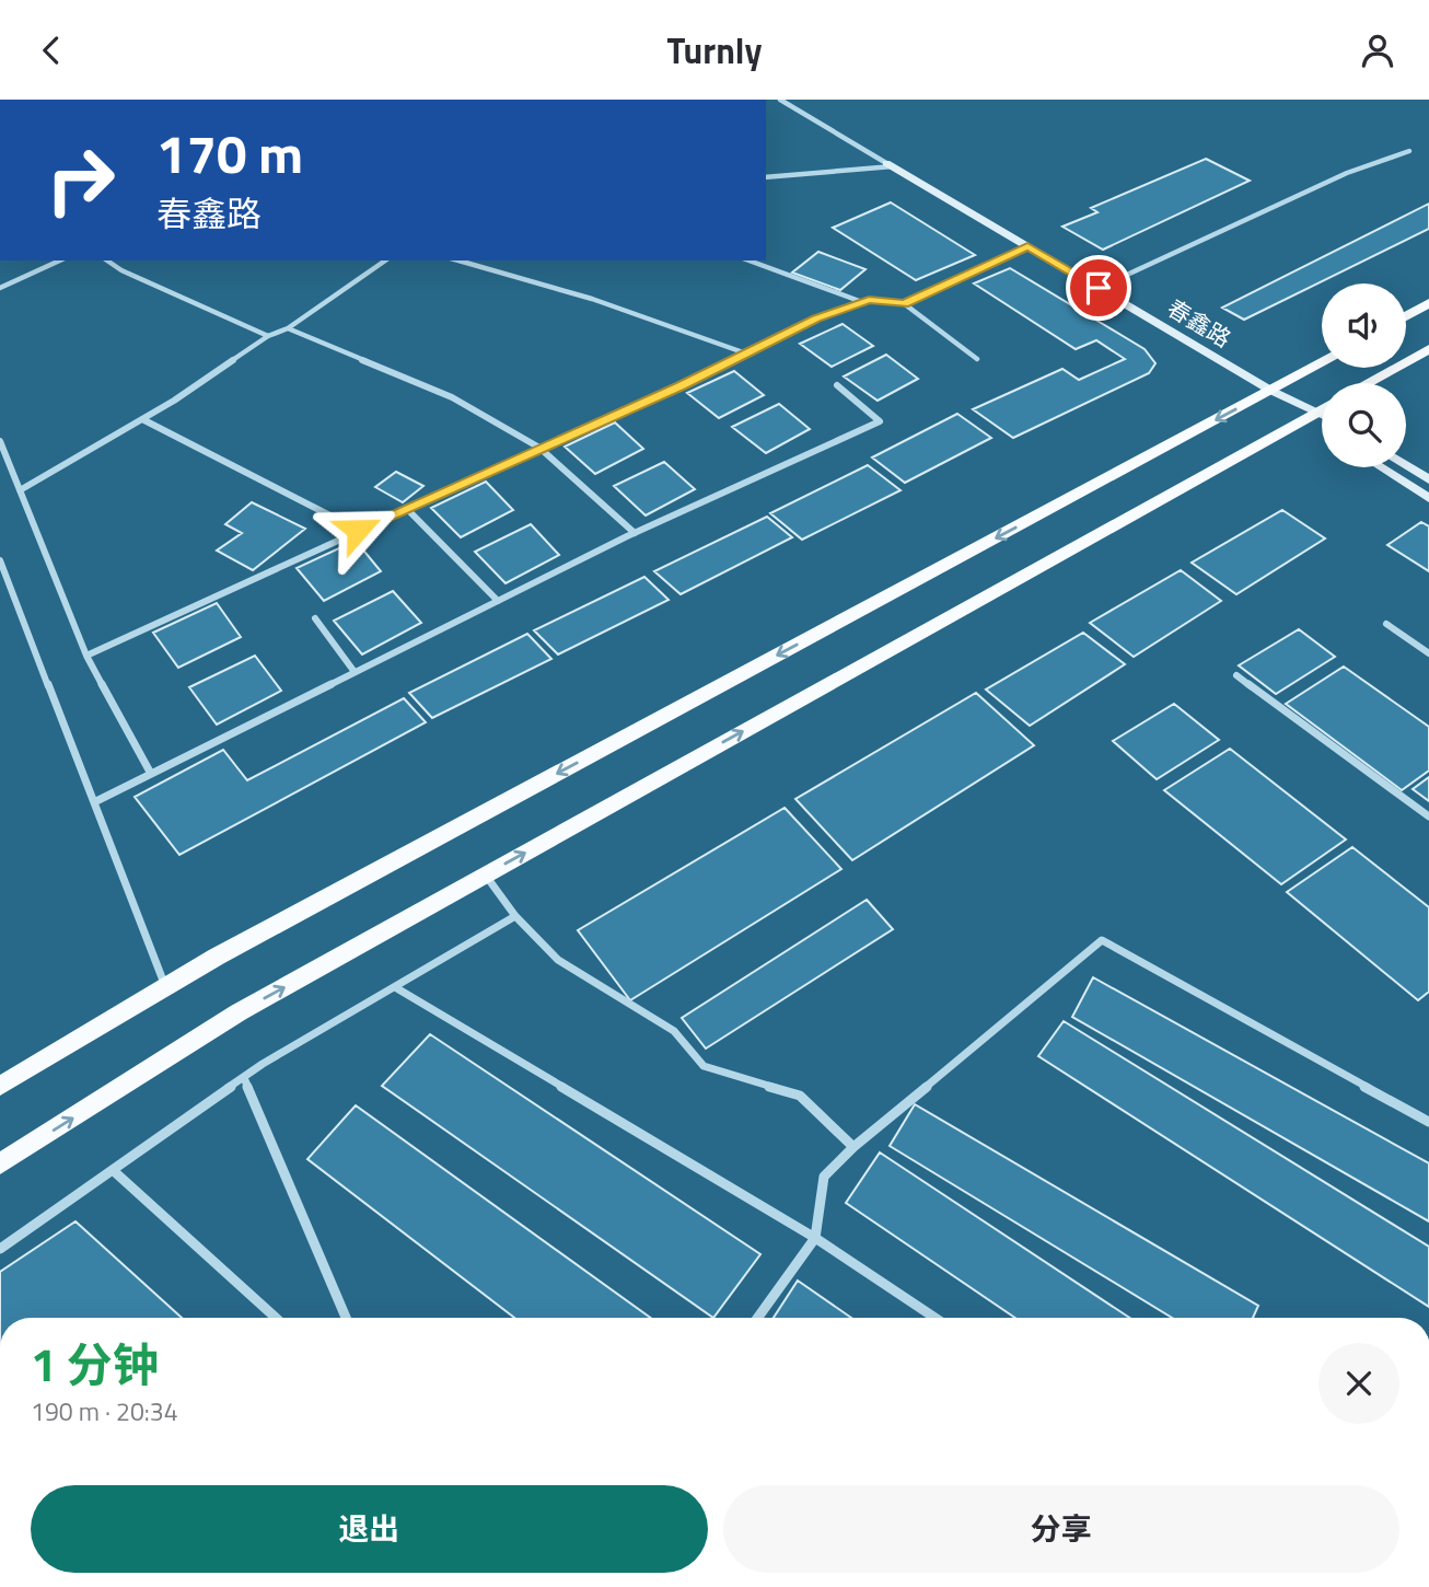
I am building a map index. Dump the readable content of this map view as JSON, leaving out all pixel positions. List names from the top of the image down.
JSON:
{
  "streets": {
    "main road": ["春鑫路"]
  },
  "page": {
    "header": "Turnly",
    "turn": ["170 m", "春鑫路"],
    "heading": ["1 分钟", "190 m · 20:34"],
    "buttons": ["退出", "分享"]
  }
}
